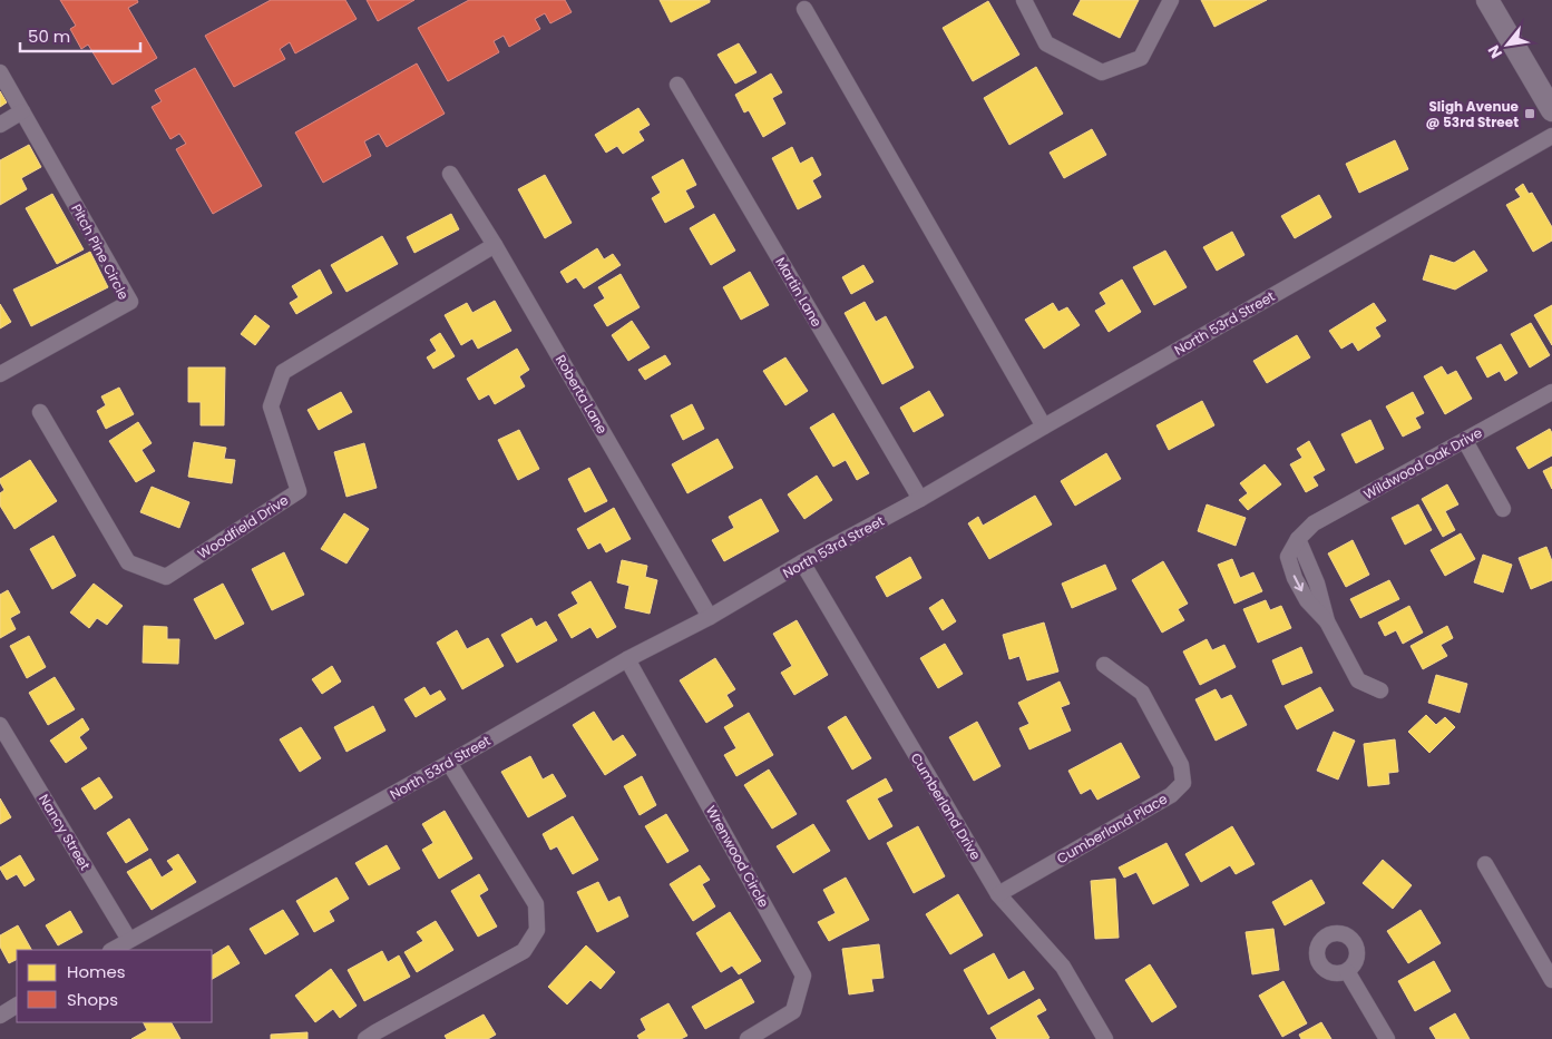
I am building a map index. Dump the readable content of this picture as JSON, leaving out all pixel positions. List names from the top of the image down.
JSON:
{
  "streets": {
    "street": [
      "Pitch Pine Circle",
      "Martin Lane",
      "North 53rd Street",
      "Roberta Lane",
      "Wildwood Oak Drive",
      "Woodfield Drive",
      "Cumberland Drive",
      "Cumberland Place",
      "Nancy Street",
      "Wrenwood Circle"
    ]
  },
  "crossings": [
    ["Martin Lane", "North 53rd Street"],
    ["North 53rd Street", "Roberta Lane"],
    ["North 53rd Street", "Cumberland Drive"],
    ["North 53rd Street", "Nancy Street"],
    ["North 53rd Street", "Wrenwood Circle"],
    ["Roberta Lane", "Woodfield Drive"],
    ["Cumberland Drive", "Cumberland Place"]
  ],
  "places": {
    "transit": ["Sligh Avenue @ 53rd Street"]
  },
  "legend": ["Homes", "Shops"],
  "scale_bar": "50 m",
  "north": "bottom left"
}
